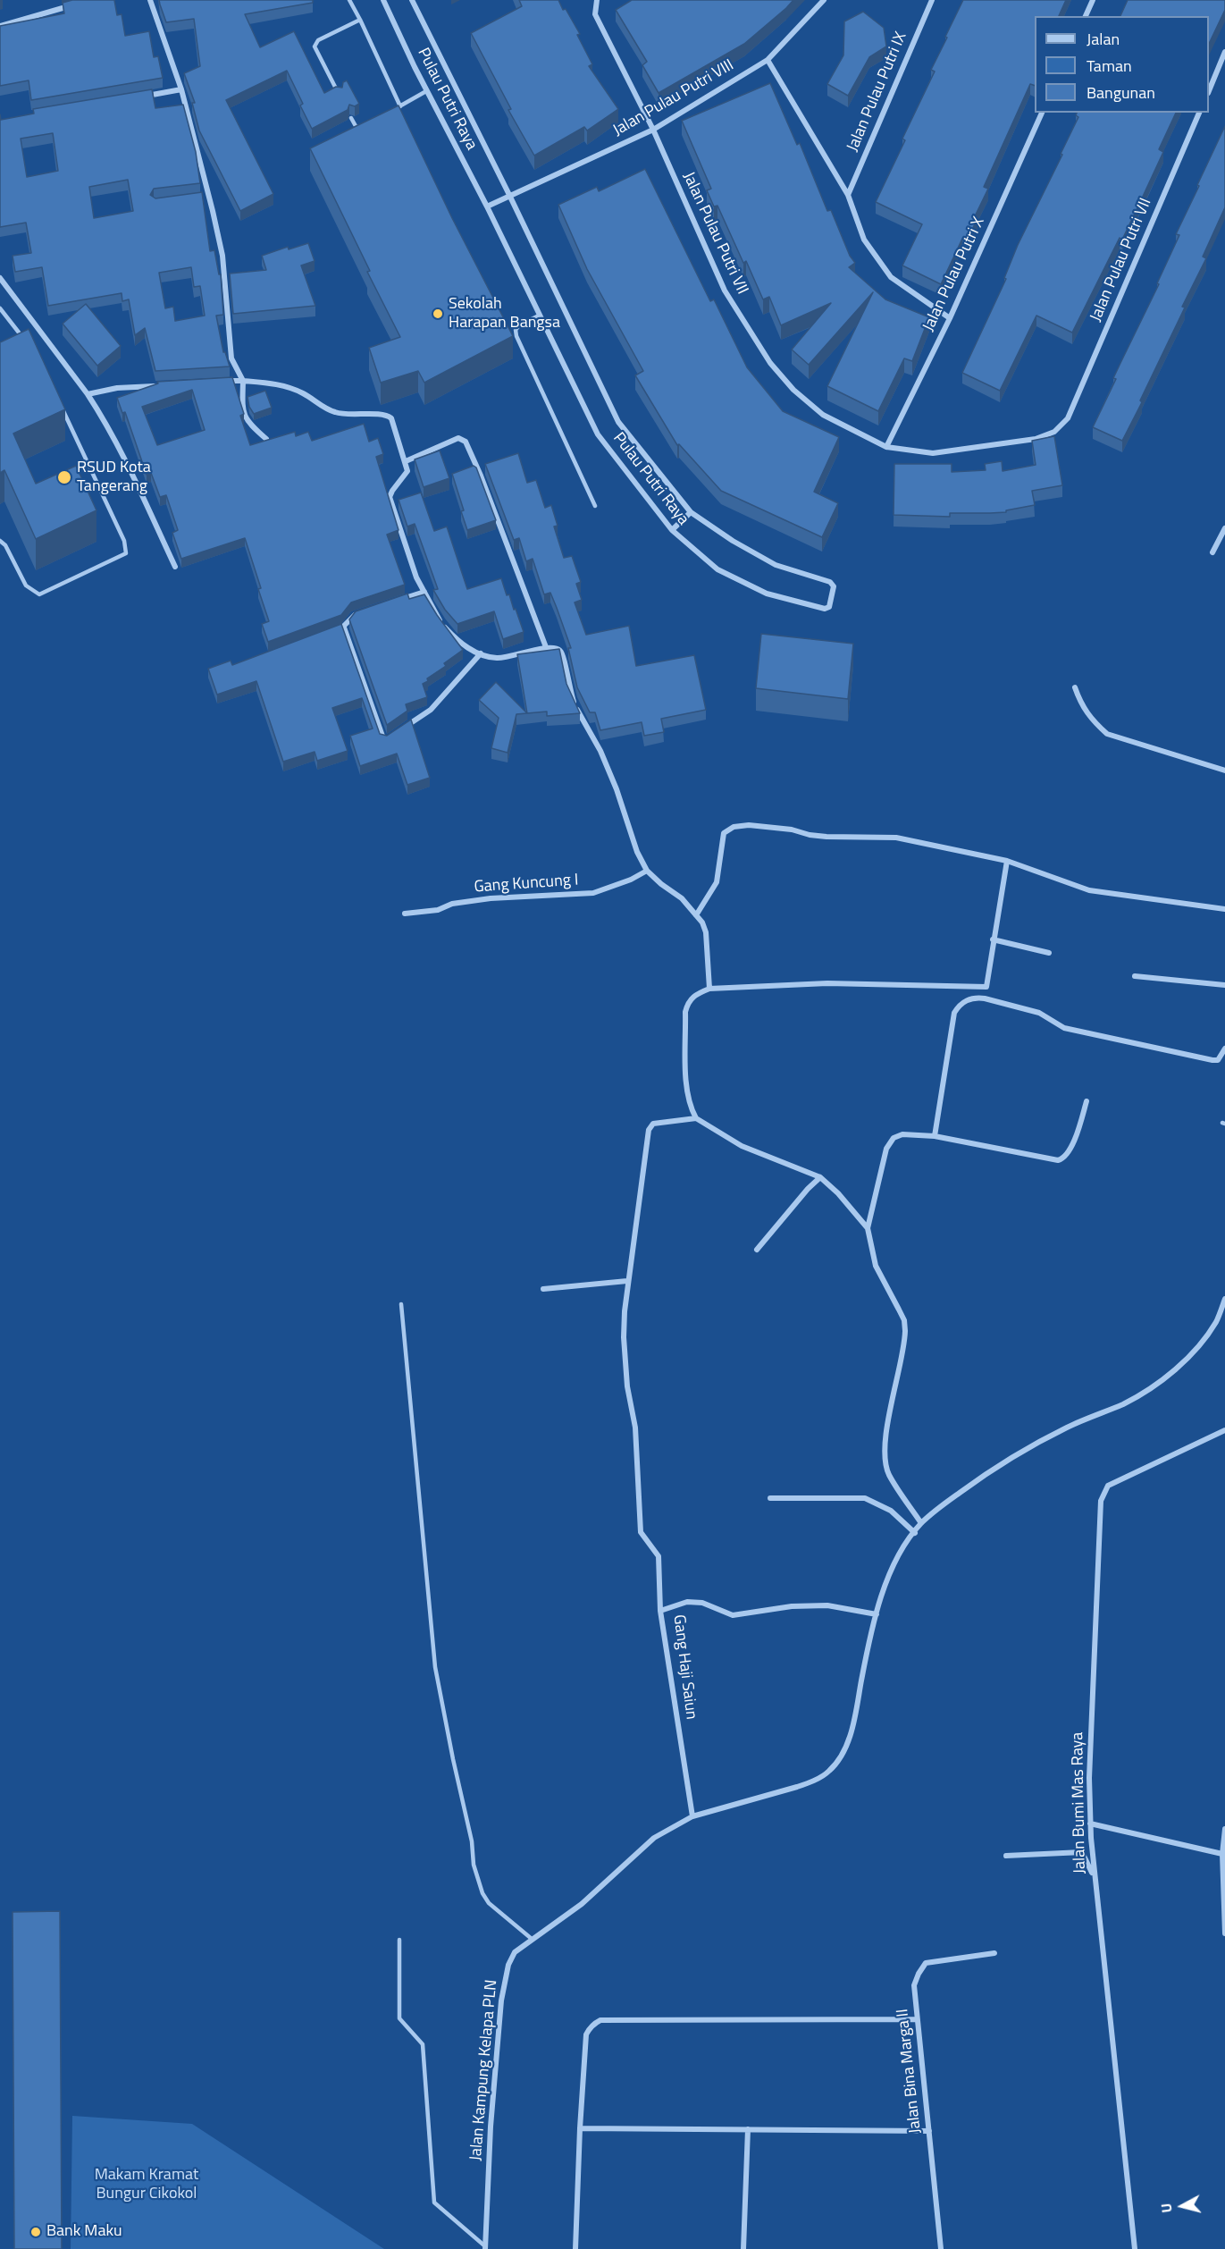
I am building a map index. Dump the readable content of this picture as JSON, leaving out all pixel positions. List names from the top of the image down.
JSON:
{
  "streets": {
    "street": [
      "Jalan Pulau Putri IX",
      "Jalan Pulau Putri VIII",
      "Pulau Putri Raya",
      "Jalan Pulau Putri VII",
      "Jalan Pulau Putri X",
      "Gang Kuncung I",
      "Gang Haji Saiun",
      "Jalan Bumi Mas Raya",
      "Jalan Kampung Kelapa PLN",
      "Jalan Bina Marga II"
    ]
  },
  "crossings": [
    ["Jalan Pulau Putri IX", "Jalan Pulau Putri VIII"],
    ["Jalan Pulau Putri IX", "Jalan Pulau Putri X"],
    ["Jalan Pulau Putri VIII", "Pulau Putri Raya"],
    ["Jalan Pulau Putri VIII", "Jalan Pulau Putri VII"],
    ["Jalan Pulau Putri VII", "Jalan Pulau Putri X"],
    ["Gang Haji Saiun", "Jalan Kampung Kelapa PLN"]
  ],
  "parks": ["Makam Kramat Bungur Cikokol"],
  "places": ["Sekolah Harapan Bangsa", "RSUD Kota Tangerang", "Bank Maku"],
  "legend": ["Jalan", "Taman", "Bangunan"],
  "north": "left"
}
